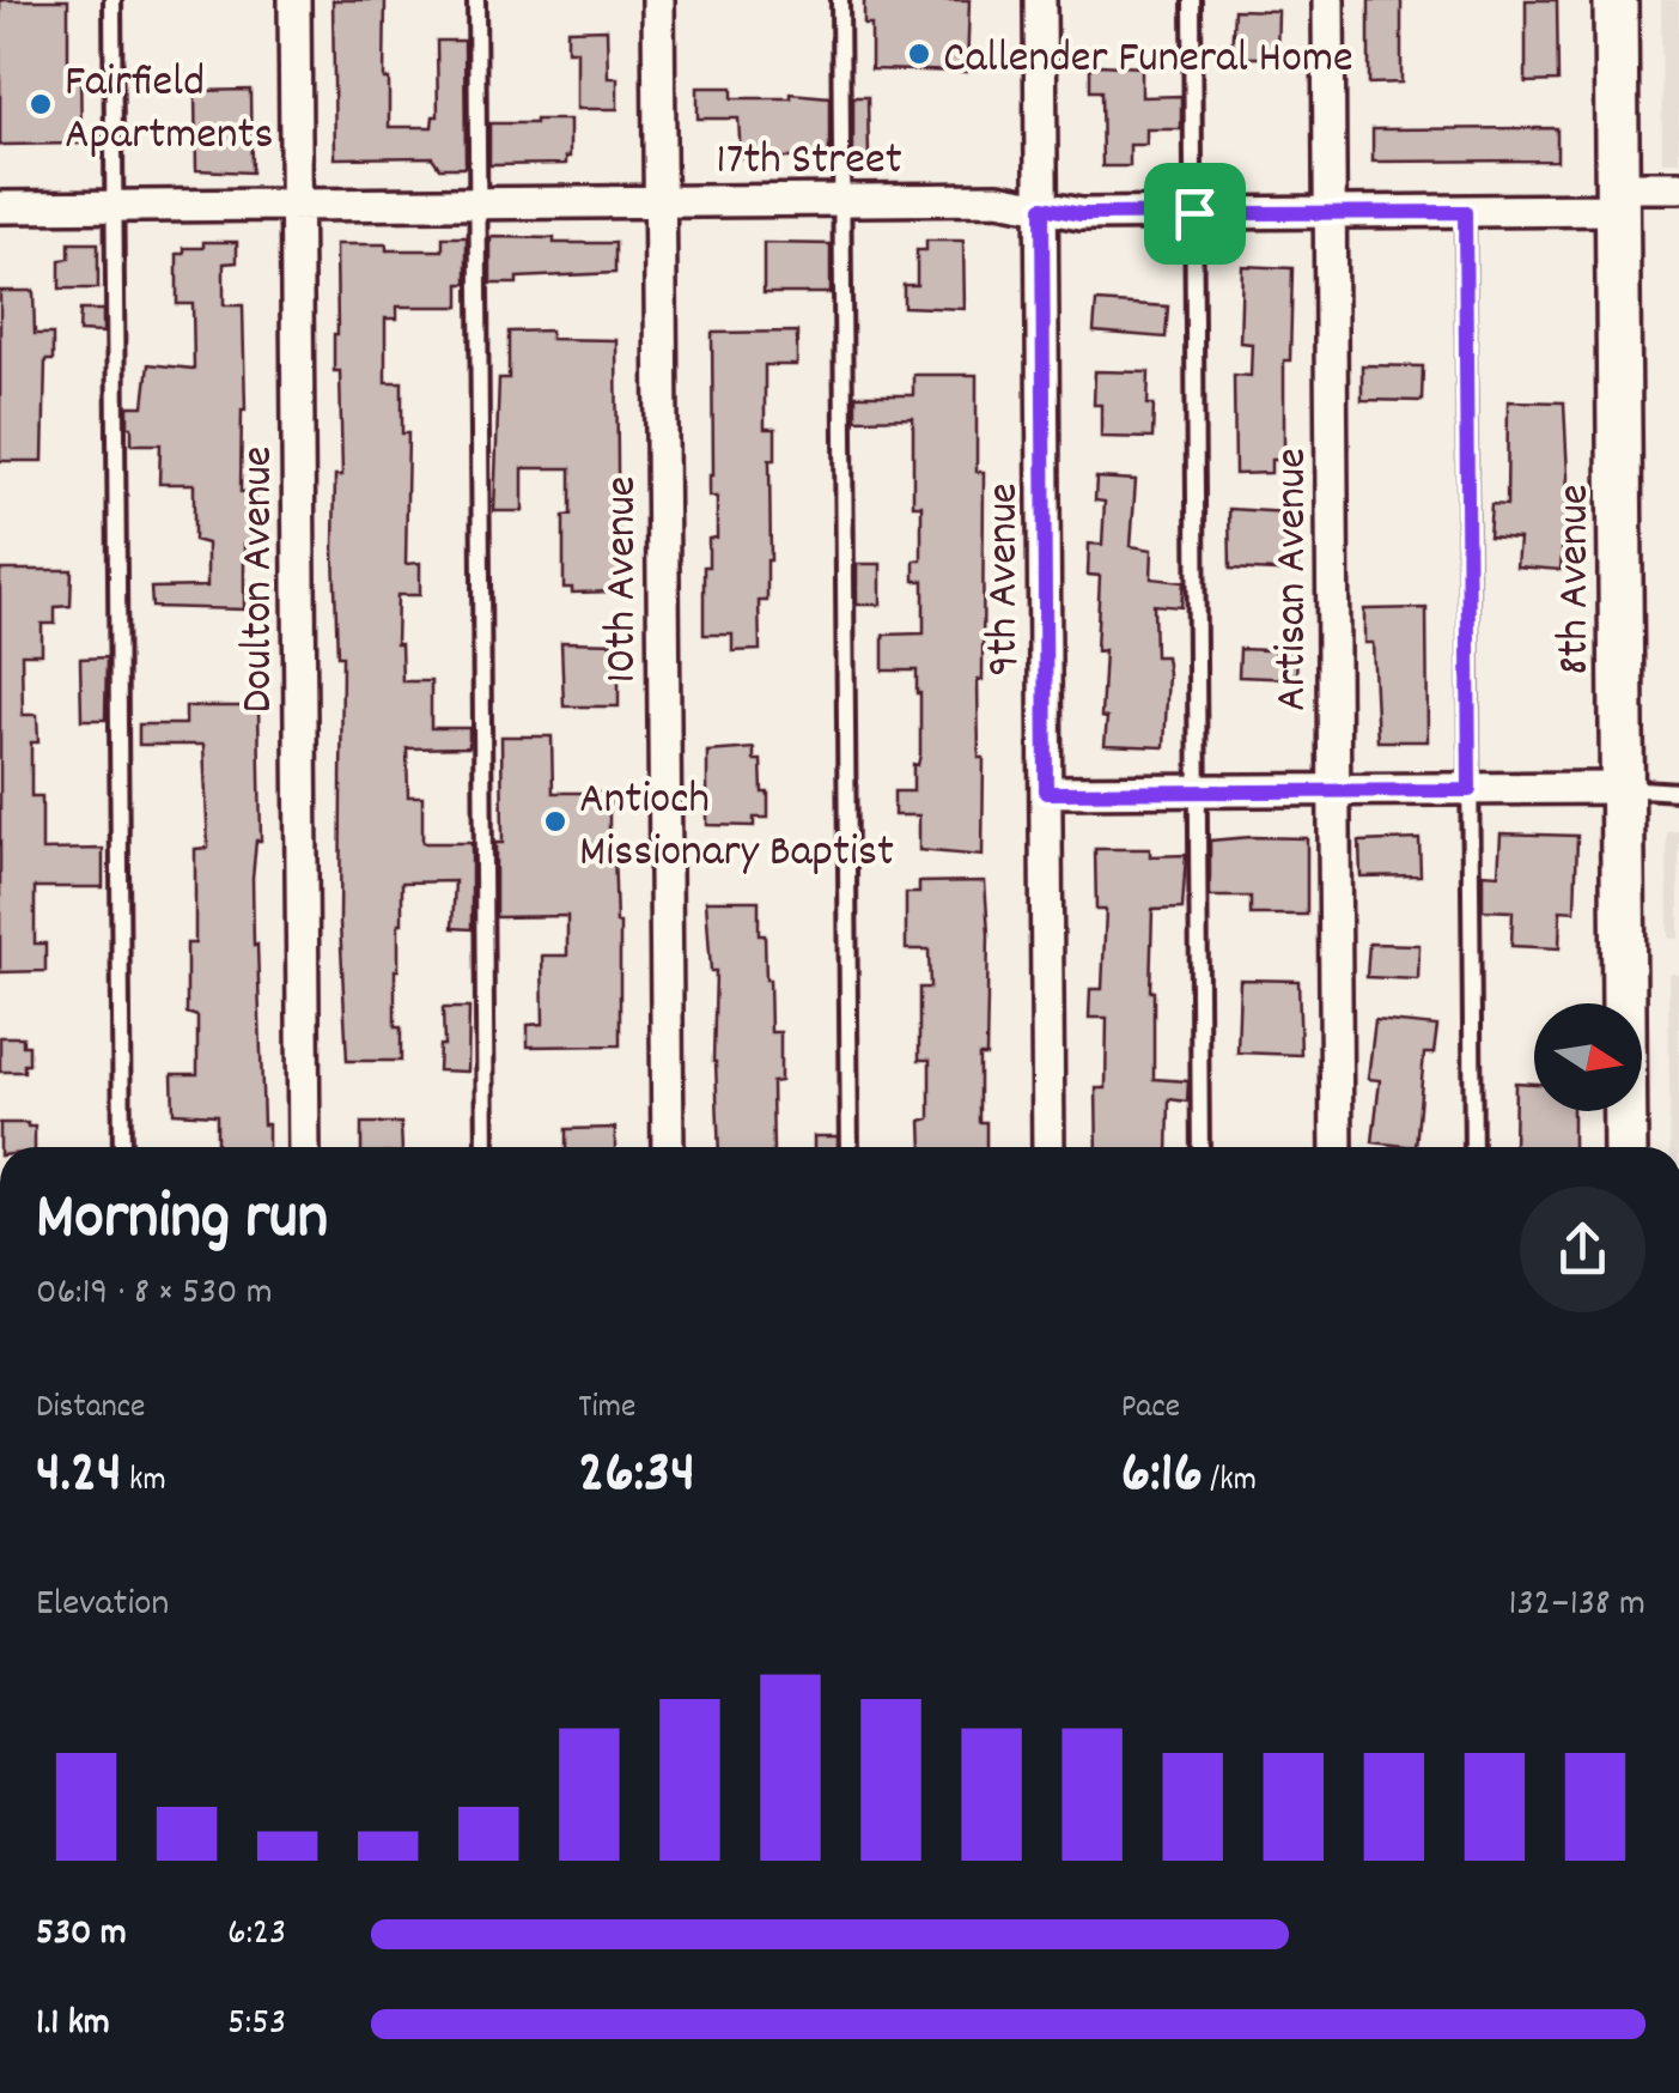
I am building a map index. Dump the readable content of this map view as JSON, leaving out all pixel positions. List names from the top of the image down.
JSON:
{
  "streets": {
    "main road": ["8th Avenue"],
    "street": [
      "17th Street",
      "Doulton Avenue",
      "10th Avenue",
      "9th Avenue",
      "Artisan Avenue"
    ]
  },
  "crossings": [
    ["17th Street", "Doulton Avenue"],
    ["17th Street", "10th Avenue"],
    ["17th Street", "9th Avenue"],
    ["17th Street", "Artisan Avenue"],
    ["17th Street", "8th Avenue"]
  ],
  "places": ["Callender Funeral Home", "Fairfield Apartments", "Antioch Missionary Baptist"],
  "north": "right",
  "page": {
    "heading": ["Morning run", "06:19 · 8 × 530 m"],
    "stats": [
      ["Distance", "4.24 km"],
      ["Time", "26:34"],
      ["Pace", "6:16 /km"]
    ],
    "chart": ["Elevation", "132–138 m"],
    "list": [
      {
        "name": "530 m",
        "note": "6:23"
      },
      {
        "name": "1.1 km",
        "note": "5:53"
      }
    ]
  }
}
